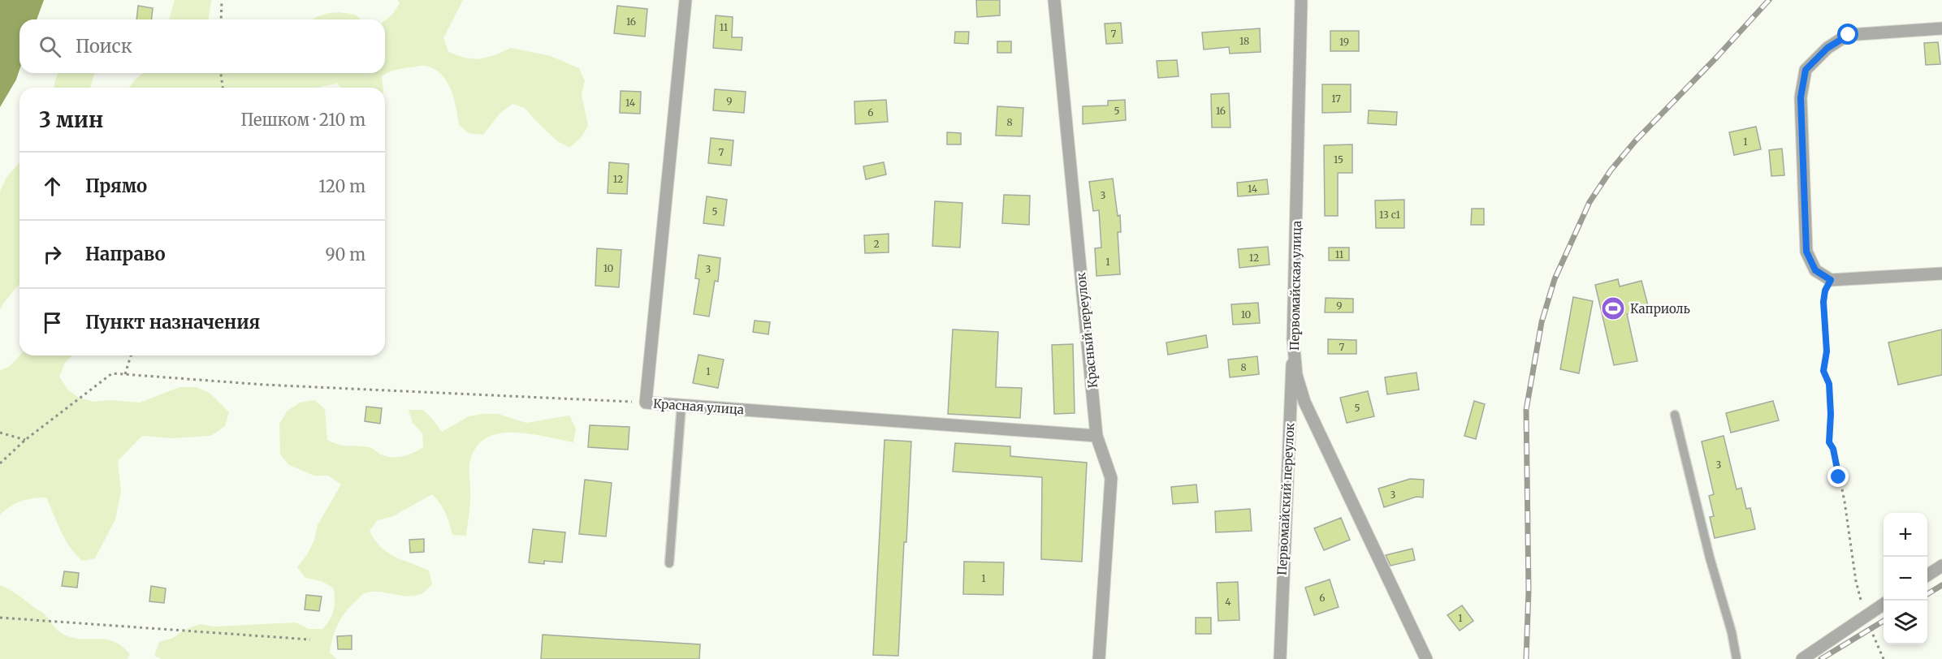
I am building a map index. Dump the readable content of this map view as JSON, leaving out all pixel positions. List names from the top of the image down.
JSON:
{
  "streets": {
    "street": [
      "Первомайская улица",
      "Красный переулок",
      "Красная улица",
      "Первомайский переулок"
    ]
  },
  "crossings": [
    ["Первомайская улица", "Первомайский переулок"],
    ["Красный переулок", "Красная улица"]
  ],
  "places": {
    "sports": ["Каприоль"]
  },
  "house_numbers": [
    "16",
    "11",
    "7",
    "18",
    "19",
    "17",
    "9",
    "14",
    "5",
    "16",
    "6",
    "8",
    "1",
    "7",
    "15",
    "12",
    "14",
    "3",
    "5",
    "13 с1",
    "2",
    "11",
    "12",
    "1",
    "10",
    "3",
    "9",
    "10",
    "7",
    "8",
    "1",
    "5",
    "3",
    "3",
    "1",
    "6",
    "4",
    "1"
  ],
  "page": {
    "search": "Поиск",
    "heading": ["3 мин", "Пешком · 210 m"],
    "list": [
      ["Прямо", "120 m"],
      ["Направо", "90 m"],
      "Пункт назначения"
    ],
    "map_buttons": ["+", "−"]
  }
}
